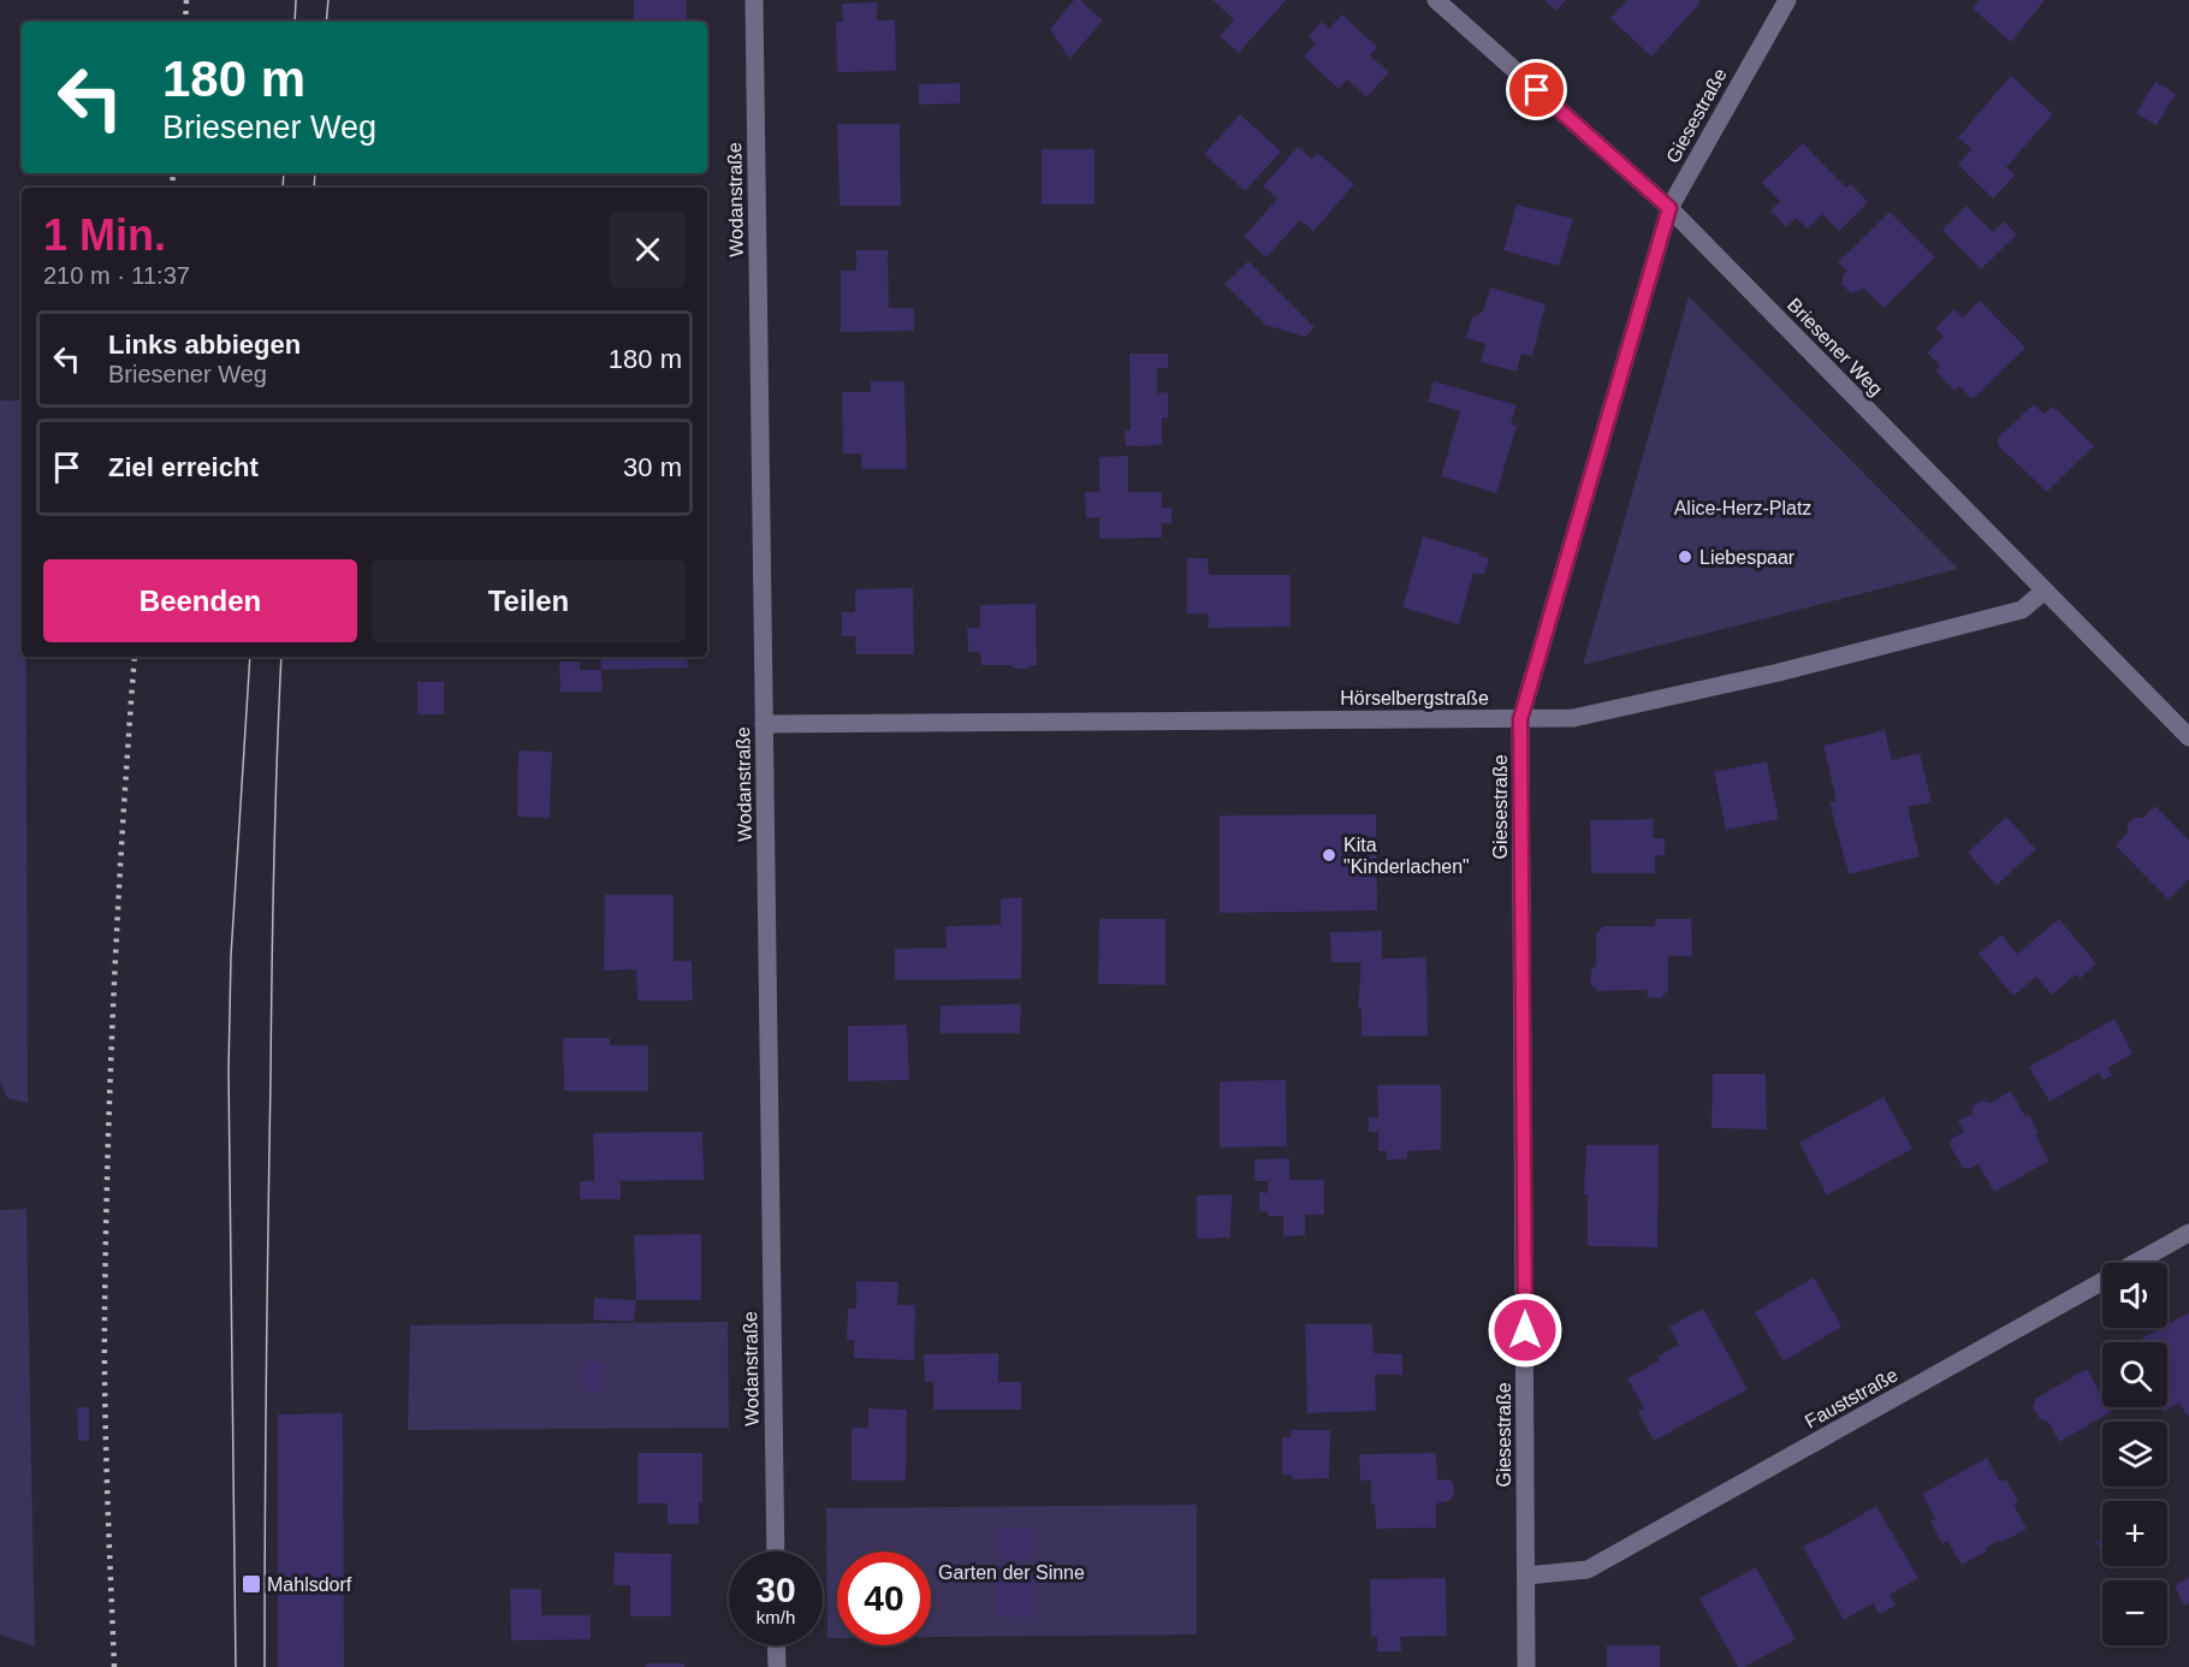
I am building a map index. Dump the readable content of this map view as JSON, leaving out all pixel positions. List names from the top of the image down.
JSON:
{
  "streets": {
    "street": [
      "Giesestraße",
      "Wodanstraße",
      "Briesener Weg",
      "Hörselbergstraße",
      "Fauststraße"
    ]
  },
  "crossings": [
    ["Giesestraße", "Briesener Weg"],
    ["Giesestraße", "Hörselbergstraße"],
    ["Giesestraße", "Fauststraße"],
    ["Wodanstraße", "Hörselbergstraße"],
    ["Briesener Weg", "Hörselbergstraße"]
  ],
  "parks": ["Alice-Herz-Platz", "Garten der Sinne"],
  "places": {
    "other": ["Liebespaar", "Kita \"Kinderlachen\""],
    "transit": ["Mahlsdorf"]
  },
  "page": {
    "turn": ["180 m", "Briesener Weg"],
    "heading": ["1 Min.", "210 m · 11:37"],
    "list": [
      {
        "name": "Links abbiegen",
        "note": "Briesener Weg",
        "value": "180 m"
      },
      {
        "name": "Ziel erreicht",
        "value": "30 m"
      }
    ],
    "buttons": ["Beenden", "Teilen"],
    "map_buttons": ["+", "−"],
    "speed": "30 km/h",
    "limit": "40"
  }
}
